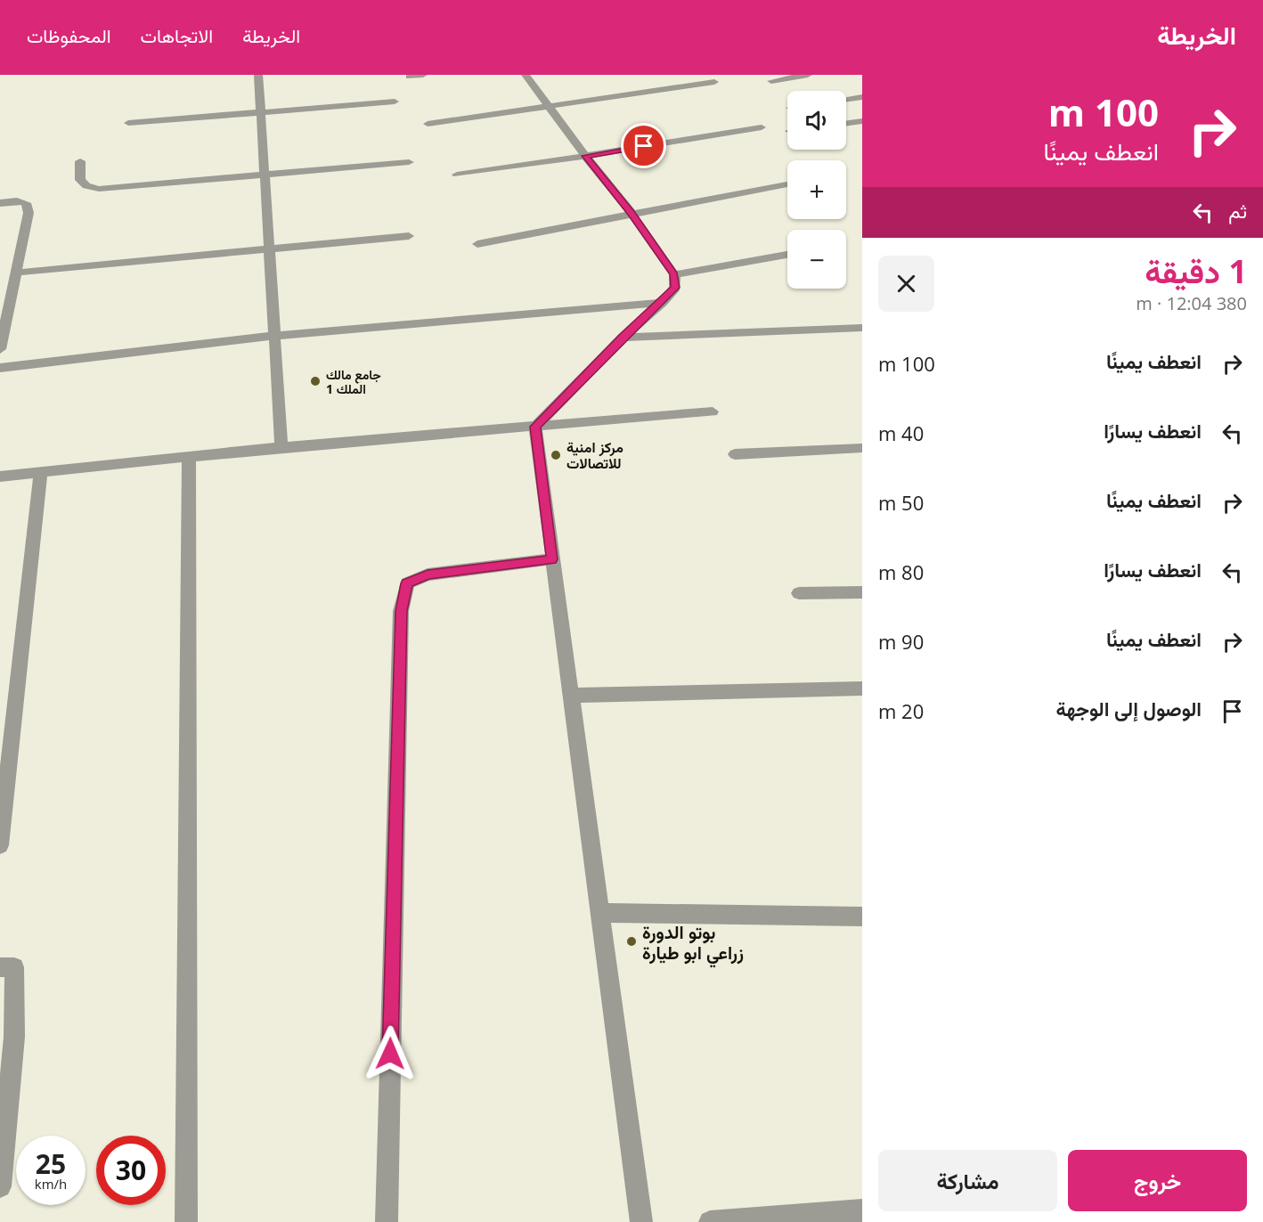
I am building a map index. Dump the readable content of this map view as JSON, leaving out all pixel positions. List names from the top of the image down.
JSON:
{
  "places": ["جامع مالك الملك 1", "مركز امنية للاتصالات", "بوتو الدورة زراعي ابو طيارة"],
  "page": {
    "header": "الخريطة",
    "nav": ["الخريطة", "الاتجاهات", "المحفوظات"],
    "turn": ["100 m", "انعطف يمينًا"],
    "map_buttons": ["+", "−"],
    "then": "ثم",
    "heading": ["1 دقيقة", "380 m · 12:04"],
    "list": [
      {
        "name": "انعطف يمينًا",
        "value": "100 m"
      },
      {
        "name": "انعطف يسارًا",
        "value": "40 m"
      },
      {
        "name": "انعطف يمينًا",
        "value": "50 m"
      },
      {
        "name": "انعطف يسارًا",
        "value": "80 m"
      },
      {
        "name": "انعطف يمينًا",
        "value": "90 m"
      },
      {
        "name": "الوصول إلى الوجهة",
        "value": "20 m"
      }
    ],
    "speed": "25 km/h",
    "limit": "30",
    "buttons": ["خروج", "مشاركة"]
  }
}
